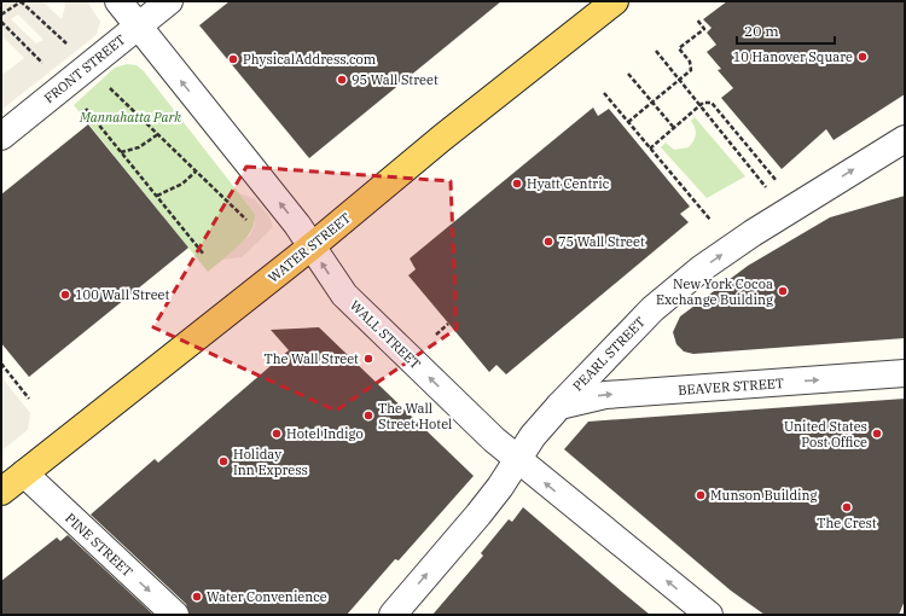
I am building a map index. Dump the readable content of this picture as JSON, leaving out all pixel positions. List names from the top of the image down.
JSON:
{
  "streets": {
    "main road": ["WATER STREET"],
    "street": [
      "FRONT STREET",
      "WALL STREET",
      "PEARL STREET",
      "BEAVER STREET",
      "PINE STREET"
    ]
  },
  "crossings": [
    ["FRONT STREET", "WALL STREET"],
    ["WATER STREET", "WALL STREET"],
    ["WATER STREET", "PINE STREET"],
    ["WALL STREET", "PEARL STREET"],
    ["PEARL STREET", "BEAVER STREET"]
  ],
  "one_way": [
    "WALL STREET",
    "PEARL STREET",
    "BEAVER STREET",
    "PINE STREET"
  ],
  "parks": ["Mannahatta Park"],
  "places": [
    "10 Hanover Square",
    "PhysicalAddress.com",
    "95 Wall Street",
    "Hyatt Centric",
    "75 Wall Street",
    "New York Cocoa Exchange Building",
    "100 Wall Street",
    "The Wall Street",
    "The Wall Street Hotel",
    "Hotel Indigo",
    "United States Post Office",
    "Holiday Inn Express",
    "Munson Building",
    "The Crest",
    "Water Convenience"
  ],
  "scale_bar": "20 m"
}
